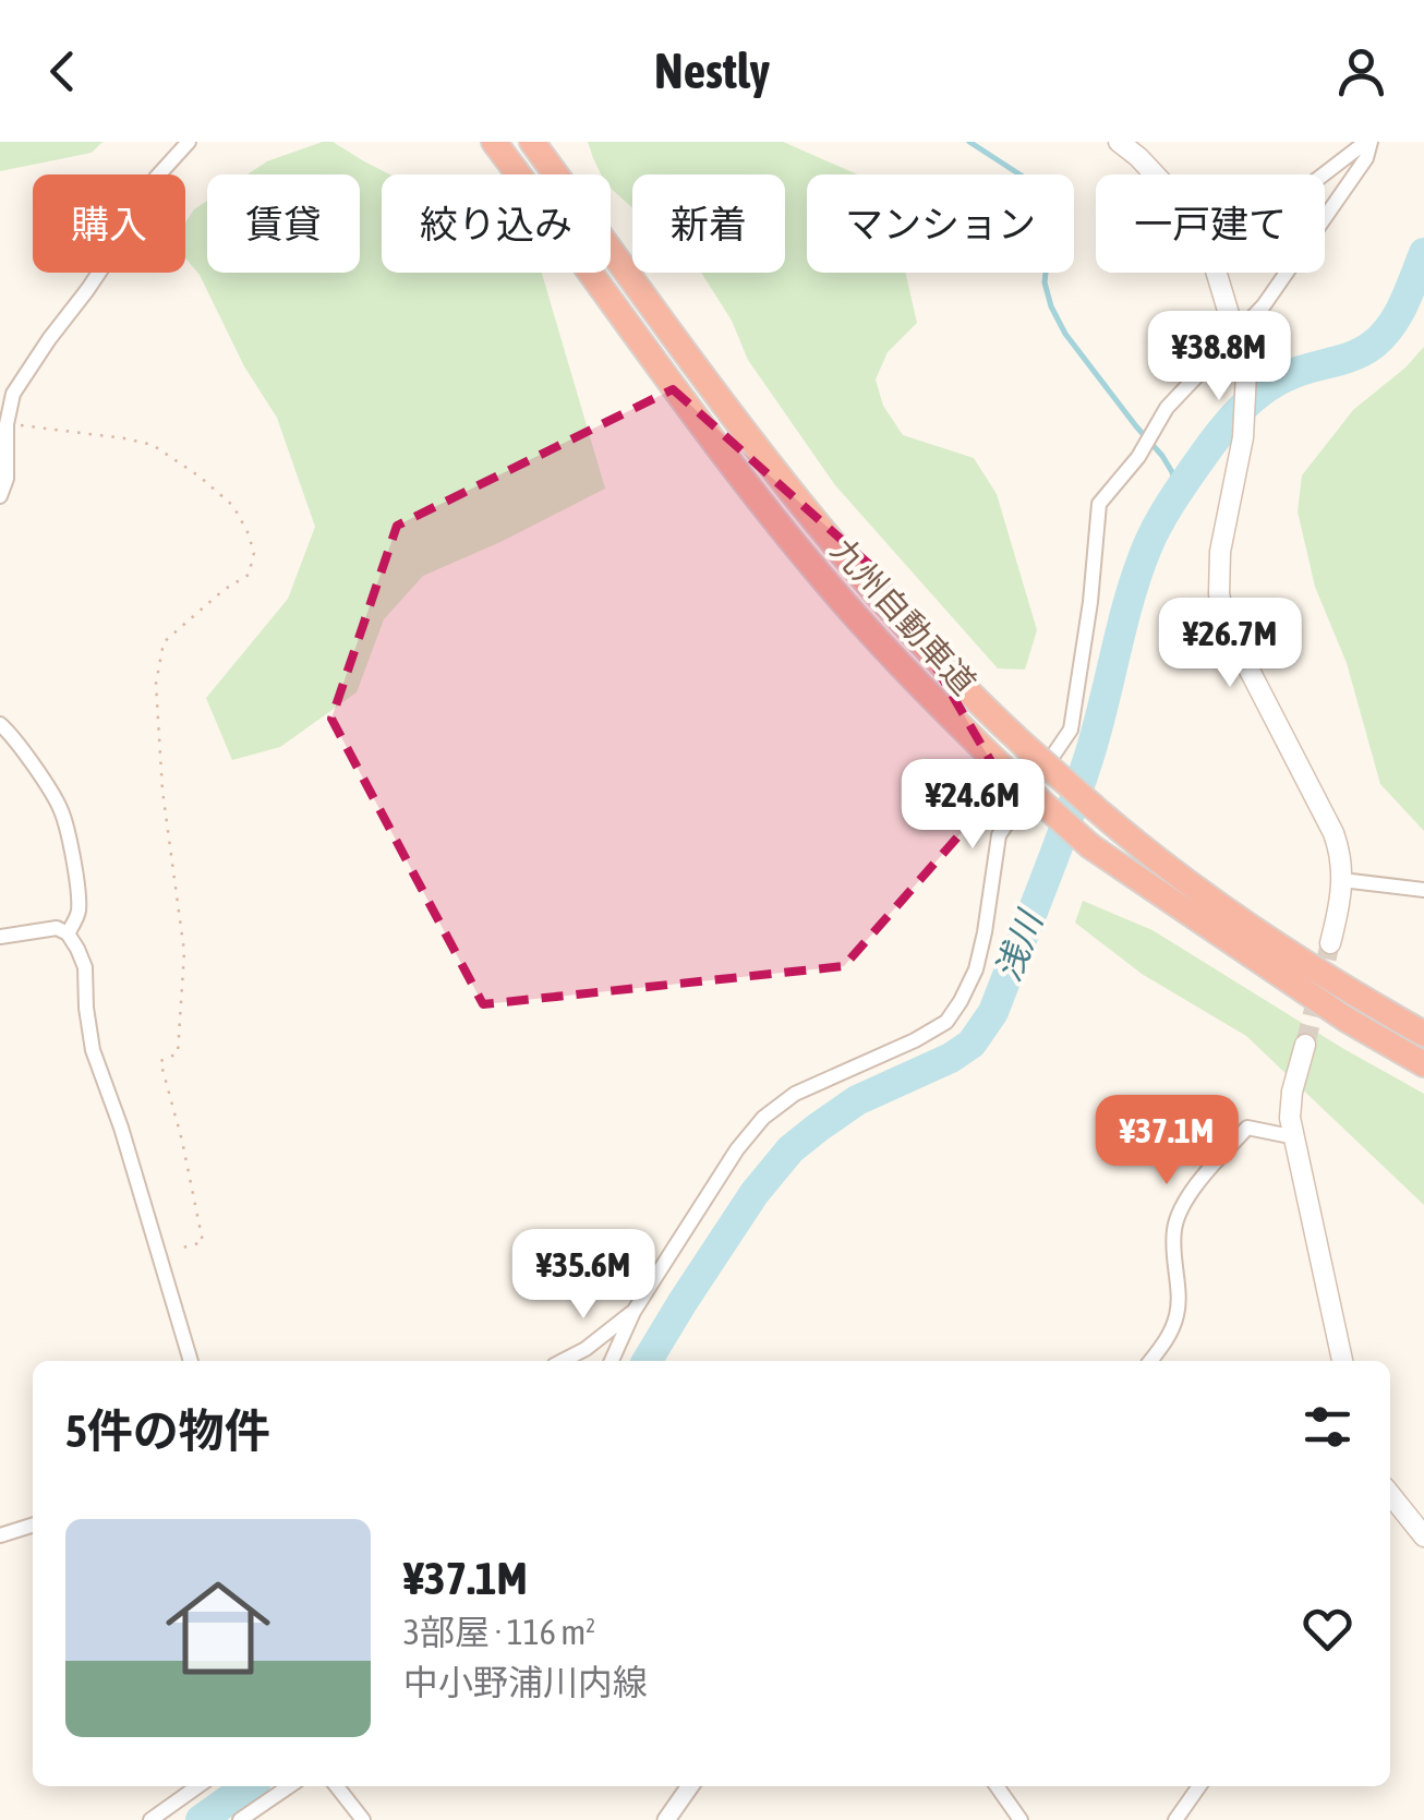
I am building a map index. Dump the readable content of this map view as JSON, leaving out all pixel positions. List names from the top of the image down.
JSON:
{
  "streets": {
    "highway": ["九州自動車道"]
  },
  "water": ["浅川"],
  "page": {
    "header": "Nestly",
    "chip": [
      "購入",
      "賃貸",
      "絞り込み",
      "新着",
      "マンション",
      "一戸建て"
    ],
    "price": [
      "¥38.8M",
      "¥26.7M",
      "¥24.6M",
      "¥37.1M",
      "¥35.6M"
    ],
    "heading": "5件の物件",
    "list": [
      {
        "name": "¥37.1M",
        "note": "3部屋 · 116 m² · 中小野浦川内線"
      }
    ]
  }
}
